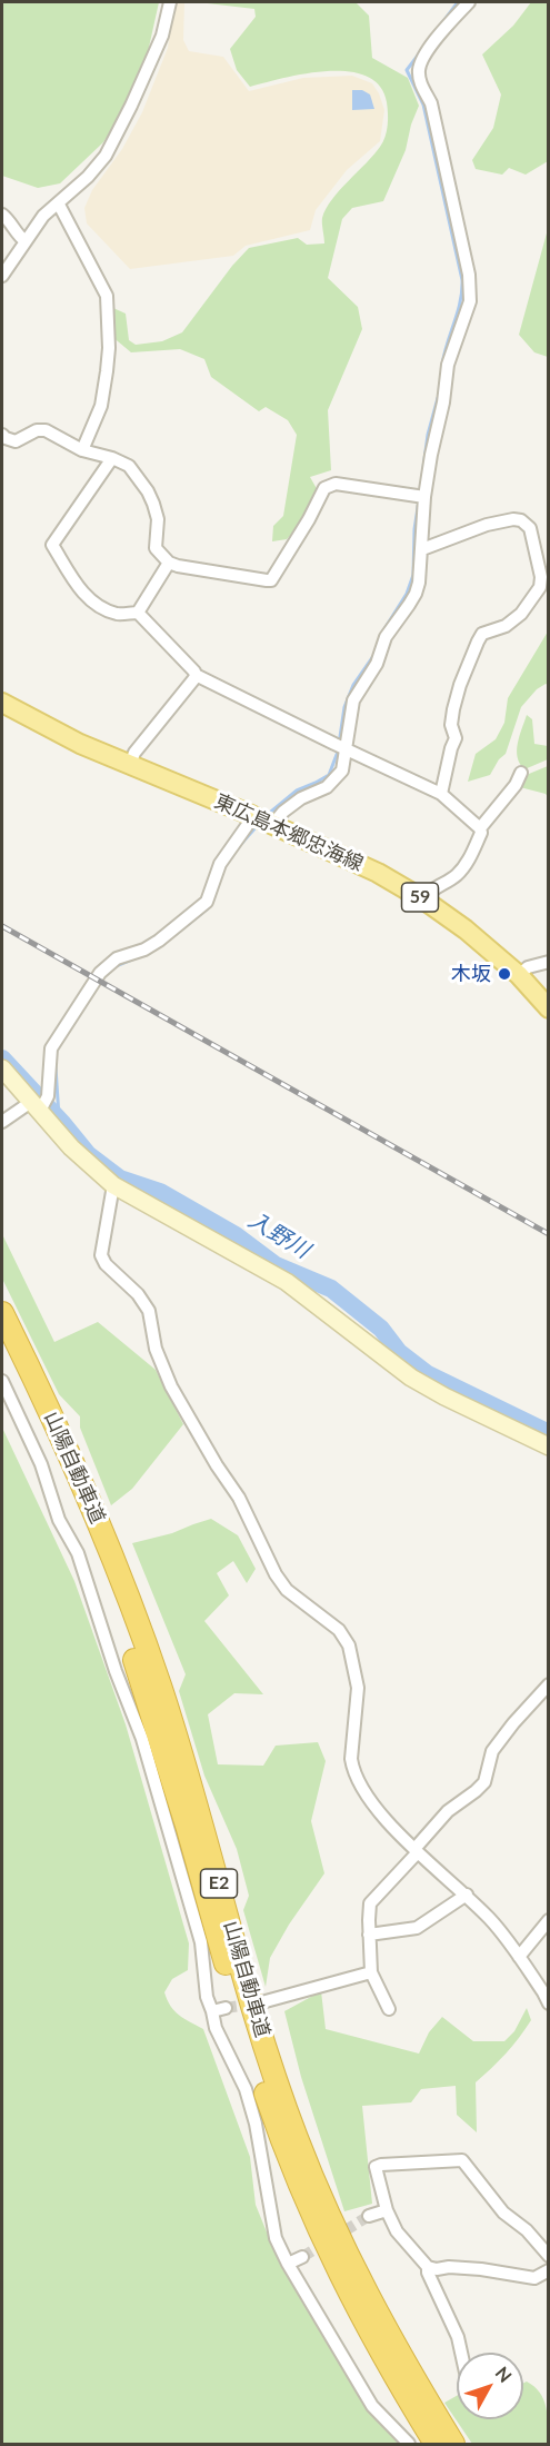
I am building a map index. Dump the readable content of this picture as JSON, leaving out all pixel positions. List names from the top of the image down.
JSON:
{
  "streets": {
    "highway": ["山陽自動車道", "E2"],
    "main road": ["東広島本郷忠海線", "59"]
  },
  "water": ["入野川"],
  "places": ["木坂"],
  "north": "top right"
}
